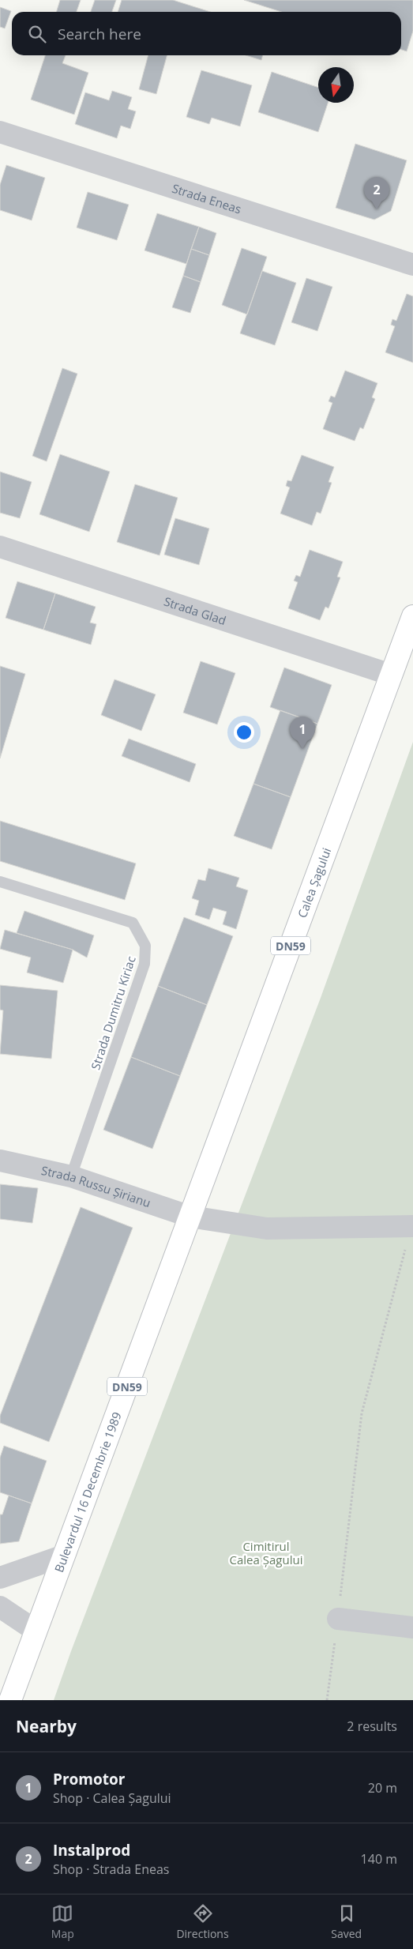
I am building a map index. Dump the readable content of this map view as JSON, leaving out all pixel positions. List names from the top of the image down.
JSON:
{
  "streets": {
    "main road": ["Calea Șagului", "DN59", "Bulevardul 16 Decembrie 1989"],
    "street": ["Strada Eneas", "Strada Glad", "Strada Russu Șirianu"],
    "lane": ["Strada Dumitru Kiriac"]
  },
  "crossings": [
    ["Strada Glad", "Calea Șagului"],
    ["Calea Șagului", "Strada Russu Șirianu"],
    ["Calea Șagului", "Bulevardul 16 Decembrie 1989"],
    ["Strada Dumitru Kiriac", "Strada Russu Șirianu"],
    ["Strada Russu Șirianu", "Bulevardul 16 Decembrie 1989"]
  ],
  "parks": ["Cimitirul Calea Șagului"],
  "north": "bottom",
  "page": {
    "search": "Search here",
    "pins": ["2", "1"],
    "heading": ["Nearby", "2 results"],
    "list": [
      {
        "mark": "1",
        "name": "Promotor",
        "note": "Shop · Calea Șagului",
        "value": "20 m"
      },
      {
        "mark": "2",
        "name": "Instalprod",
        "note": "Shop · Strada Eneas",
        "value": "140 m"
      }
    ],
    "nav": ["Map", "Directions", "Saved"]
  }
}
